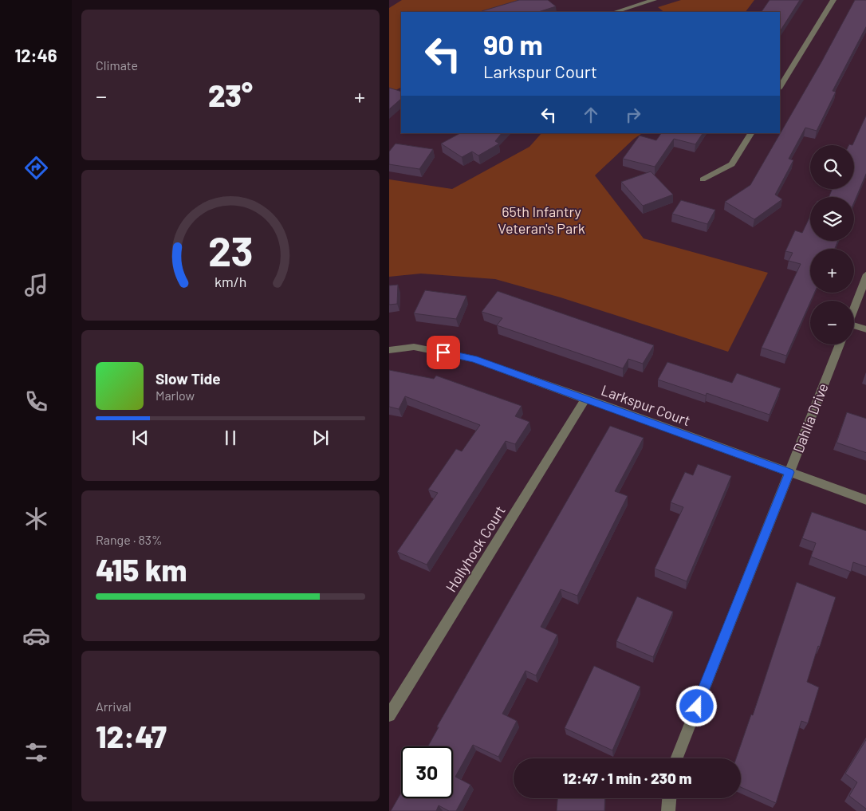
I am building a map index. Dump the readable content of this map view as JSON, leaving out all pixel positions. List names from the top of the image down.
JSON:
{
  "streets": {
    "street": ["Larkspur Court", "Dahlia Drive", "Hollyhock Court"]
  },
  "crossings": [
    ["Larkspur Court", "Dahlia Drive"],
    ["Larkspur Court", "Hollyhock Court"]
  ],
  "parks": ["65th Infantry Veteran's Park"],
  "page": {
    "tabs": "12:46",
    "tile": [
      "Climate",
      ["Range · 83%", "415 km"],
      ["Arrival", "12:47"]
    ],
    "turn": ["90 m", "Larkspur Court"],
    "heat": ["−", "23°", "+"],
    "map_buttons": ["+", "−"],
    "song": ["Slow Tide", "Marlow"],
    "limit": "30",
    "trip": "12:47 · 1 min · 230 m",
    "gauge": ["23", "km/h"]
  }
}
